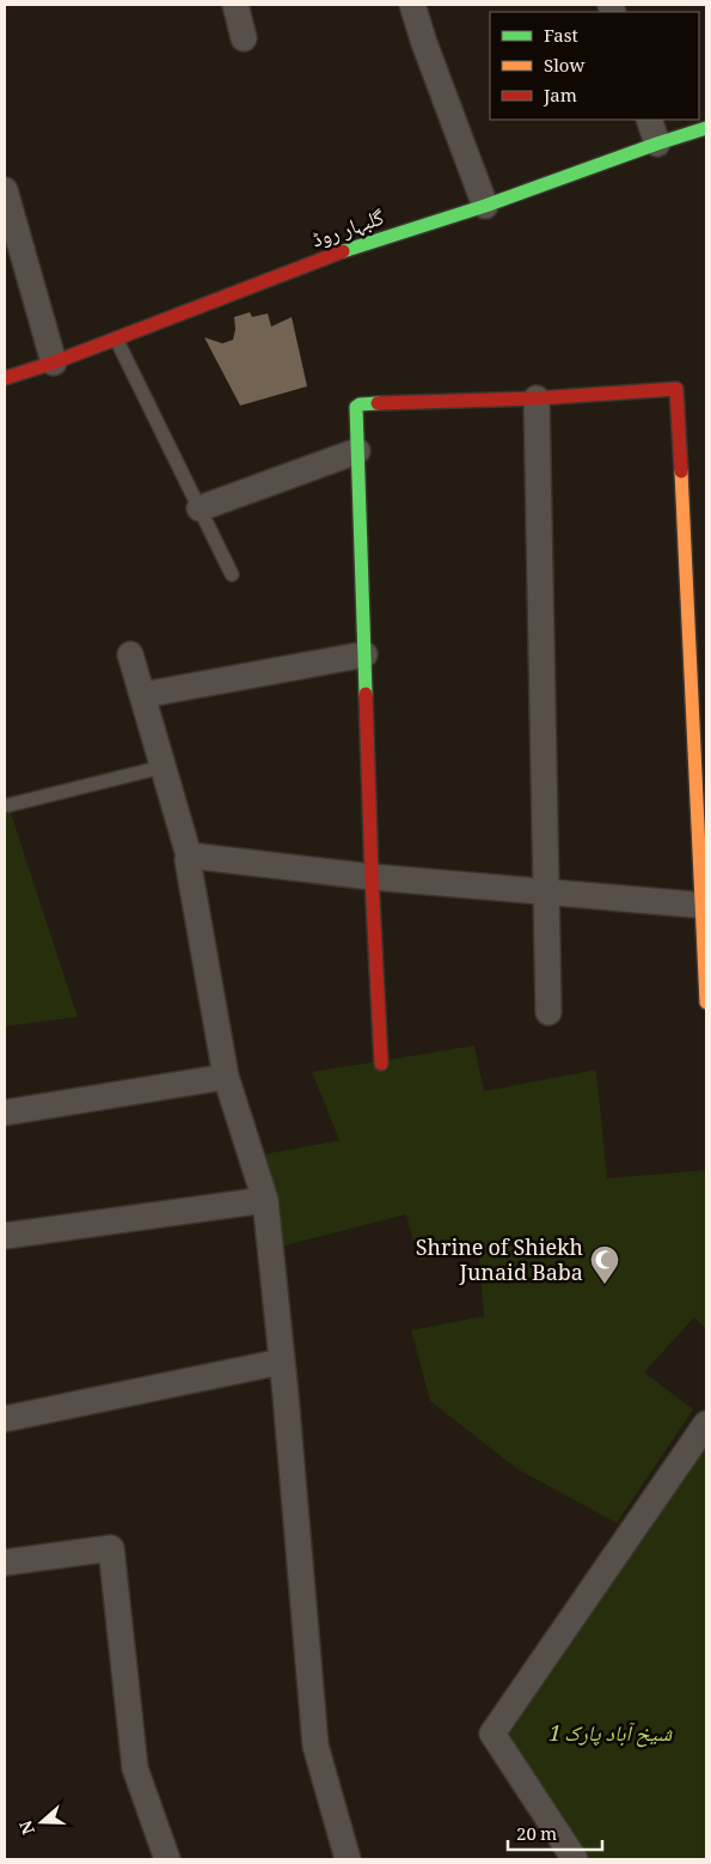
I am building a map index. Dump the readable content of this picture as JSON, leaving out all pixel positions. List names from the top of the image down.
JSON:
{
  "streets": {
    "street": ["گلبہار روڈ"]
  },
  "parks": ["شیخ آباد پارک 1"],
  "places": {
    "mosque": ["Shrine of Shiekh Junaid Baba"]
  },
  "legend": ["Fast", "Slow", "Jam"],
  "scale_bar": "20 m",
  "north": "left"
}
